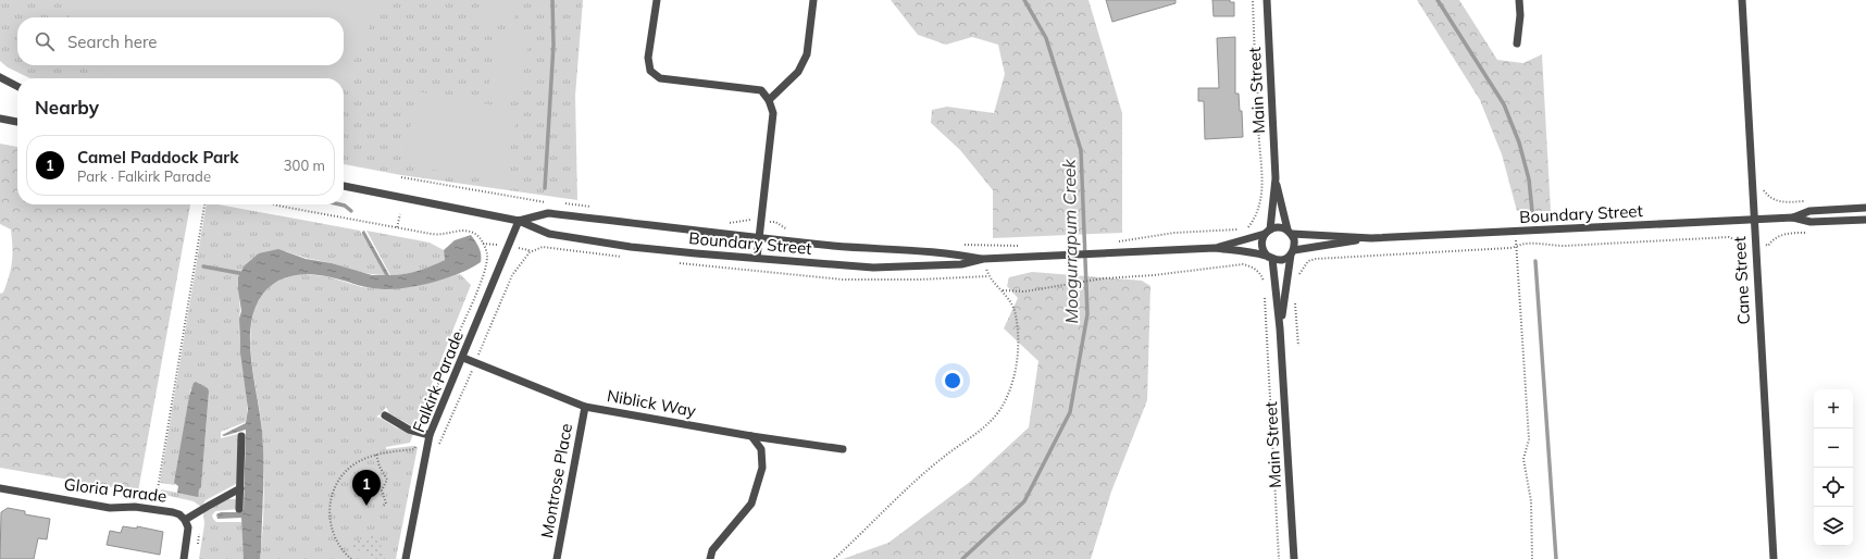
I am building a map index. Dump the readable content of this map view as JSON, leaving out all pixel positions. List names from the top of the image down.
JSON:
{
  "streets": {
    "street": [
      "Main Street",
      "Boundary Street",
      "Cane Street",
      "Falkirk Parade",
      "Niblick Way",
      "Montrose Place",
      "Gloria Parade"
    ]
  },
  "crossings": [
    ["Main Street", "Boundary Street"],
    ["Boundary Street", "Cane Street"],
    ["Boundary Street", "Falkirk Parade"],
    ["Falkirk Parade", "Niblick Way"],
    ["Niblick Way", "Montrose Place"]
  ],
  "water": ["Moogurrapum Creek"],
  "page": {
    "search": "Search here",
    "heading": "Nearby",
    "list": [
      {
        "mark": "1",
        "name": "Camel Paddock Park",
        "note": "Park · Falkirk Parade",
        "value": "300 m"
      }
    ],
    "map_buttons": ["+", "−"],
    "pins": "1"
  }
}
